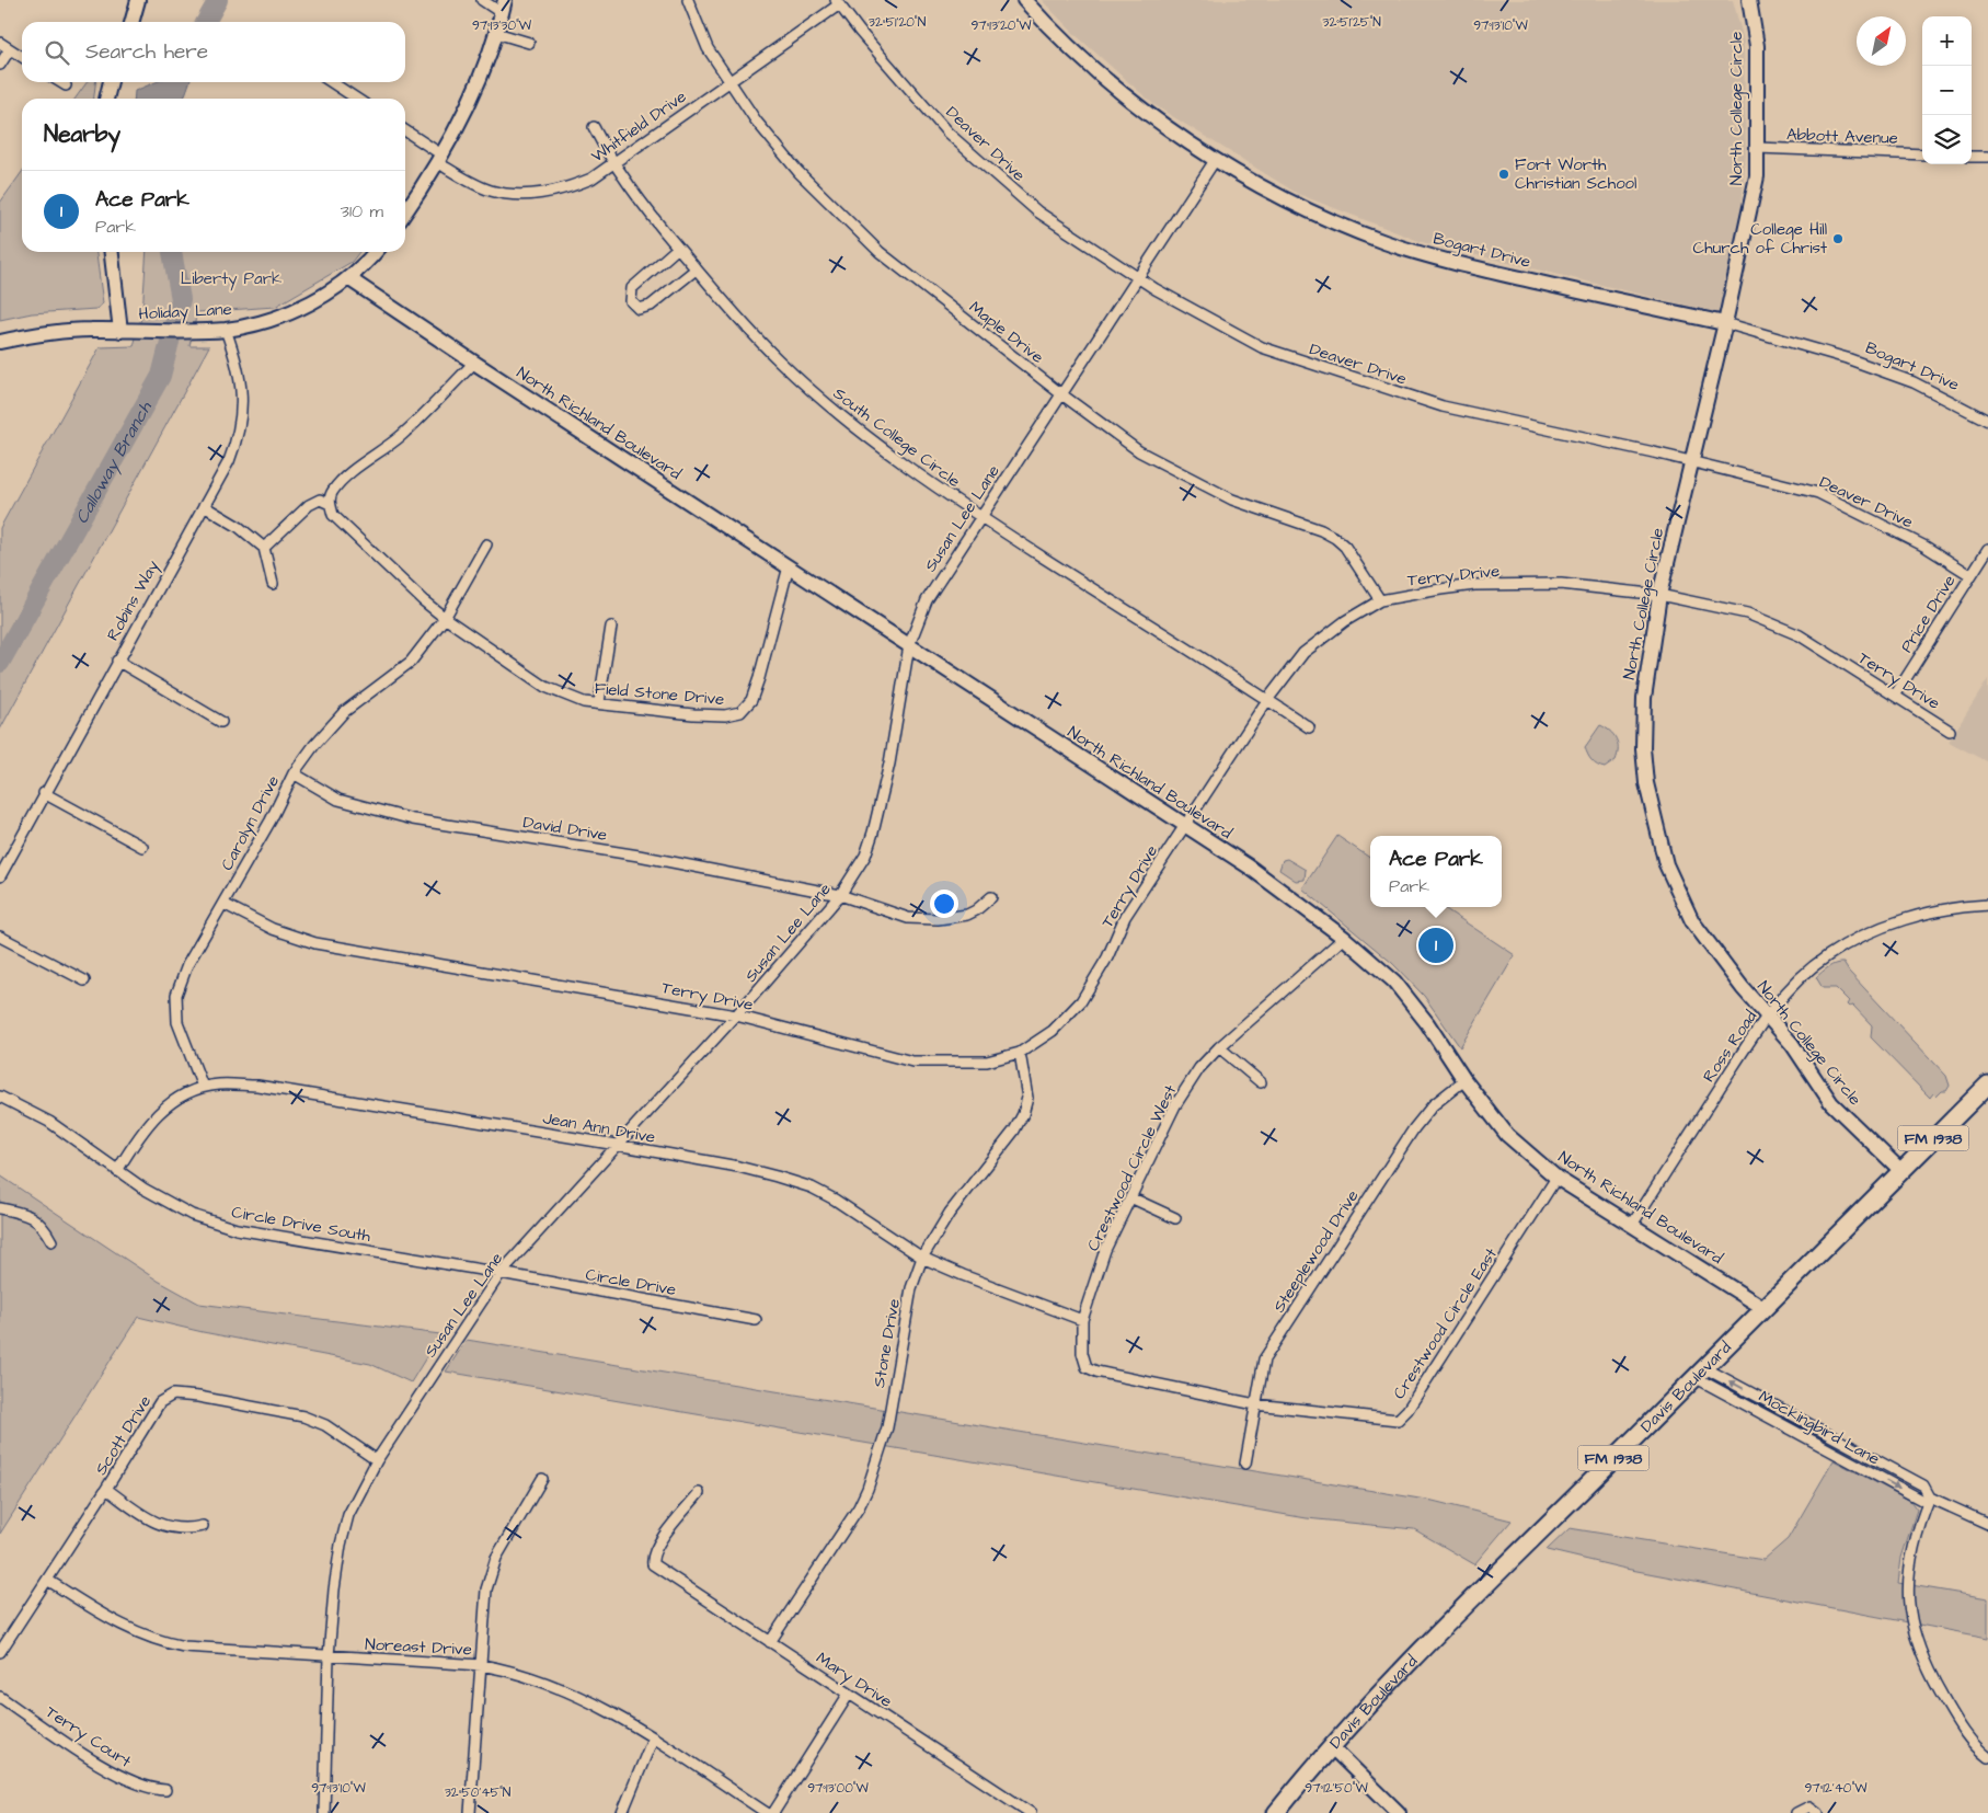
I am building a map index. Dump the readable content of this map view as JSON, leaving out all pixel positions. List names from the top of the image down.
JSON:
{
  "streets": {
    "main road": ["FM 1938", "Davis Boulevard"],
    "street": [
      "North College Circle",
      "Whitfield Drive",
      "Abbott Avenue",
      "Deaver Drive",
      "Bogart Drive",
      "Holiday Lane",
      "Maple Drive",
      "North Richland Boulevard",
      "South College Circle",
      "Susan Lee Lane",
      "Terry Drive",
      "Robins Way",
      "Price Drive",
      "Field Stone Drive",
      "Carolyn Drive",
      "David Drive",
      "Ross Road",
      "Jean Ann Drive",
      "Crestwood Circle West",
      "Circle Drive South",
      "Steeplewood Drive",
      "Circle Drive",
      "Crestwood Circle East",
      "Stone Drive",
      "Mockingbird Lane",
      "Scott Drive",
      "Noreast Drive",
      "Mary Drive",
      "Terry Court"
    ]
  },
  "crossings": [
    ["North College Circle", "Abbott Avenue"],
    ["North College Circle", "Deaver Drive"],
    ["North College Circle", "Bogart Drive"],
    ["North College Circle", "Terry Drive"],
    ["North College Circle", "Ross Road"],
    ["North College Circle", "Davis Boulevard"],
    ["Whitfield Drive", "Deaver Drive"],
    ["Whitfield Drive", "Maple Drive"],
    ["Whitfield Drive", "South College Circle"],
    ["Deaver Drive", "Susan Lee Lane"],
    ["Deaver Drive", "Price Drive"],
    ["Bogart Drive", "Susan Lee Lane"],
    ["Holiday Lane", "North Richland Boulevard"],
    ["Holiday Lane", "Robins Way"],
    ["Maple Drive", "Susan Lee Lane"],
    ["Maple Drive", "Terry Drive"],
    ["North Richland Boulevard", "Susan Lee Lane"],
    ["North Richland Boulevard", "Terry Drive"],
    ["North Richland Boulevard", "Field Stone Drive"],
    ["North Richland Boulevard", "Ross Road"],
    ["North Richland Boulevard", "Crestwood Circle West"],
    ["North Richland Boulevard", "Steeplewood Drive"],
    ["North Richland Boulevard", "Crestwood Circle East"],
    ["North Richland Boulevard", "Davis Boulevard"],
    ["South College Circle", "Susan Lee Lane"],
    ["South College Circle", "Terry Drive"],
    ["Susan Lee Lane", "Terry Drive"],
    ["Susan Lee Lane", "David Drive"],
    ["Susan Lee Lane", "Jean Ann Drive"],
    ["Susan Lee Lane", "Circle Drive South"],
    ["Susan Lee Lane", "Circle Drive"],
    ["Susan Lee Lane", "Scott Drive"],
    ["Susan Lee Lane", "Noreast Drive"],
    ["Terry Drive", "Price Drive"],
    ["Terry Drive", "Carolyn Drive"],
    ["Terry Drive", "Stone Drive"],
    ["Field Stone Drive", "Carolyn Drive"],
    ["Carolyn Drive", "David Drive"],
    ["Carolyn Drive", "Jean Ann Drive"],
    ["Jean Ann Drive", "Crestwood Circle West"],
    ["Jean Ann Drive", "Circle Drive South"],
    ["Jean Ann Drive", "Stone Drive"],
    ["Crestwood Circle West", "Steeplewood Drive"],
    ["Crestwood Circle West", "Crestwood Circle East"],
    ["Circle Drive South", "Circle Drive"],
    ["Steeplewood Drive", "Crestwood Circle East"],
    ["Stone Drive", "Mary Drive"],
    ["Davis Boulevard", "Mockingbird Lane"],
    ["Scott Drive", "Noreast Drive"]
  ],
  "water": ["Calloway Branch"],
  "parks": ["Liberty Park"],
  "places": ["Fort Worth Christian School", "College Hill Church of Christ"],
  "north": "top right",
  "page": {
    "map_buttons": ["+", "−"],
    "search": "Search here",
    "heading": "Nearby",
    "list": [
      {
        "mark": "1",
        "name": "Ace Park",
        "note": "Park",
        "value": "310 m"
      }
    ],
    "popup": ["Ace Park", "Park"],
    "pins": "1"
  },
  "coordinates": [
    "32°51'20\"N",
    "32°51'25\"N",
    "97°13'20\"W",
    "97°13'10\"W",
    "97°13'30\"W",
    "97°13'00\"W",
    "97°12'50\"W",
    "97°12'40\"W",
    "32°50'45\"N"
  ]
}
